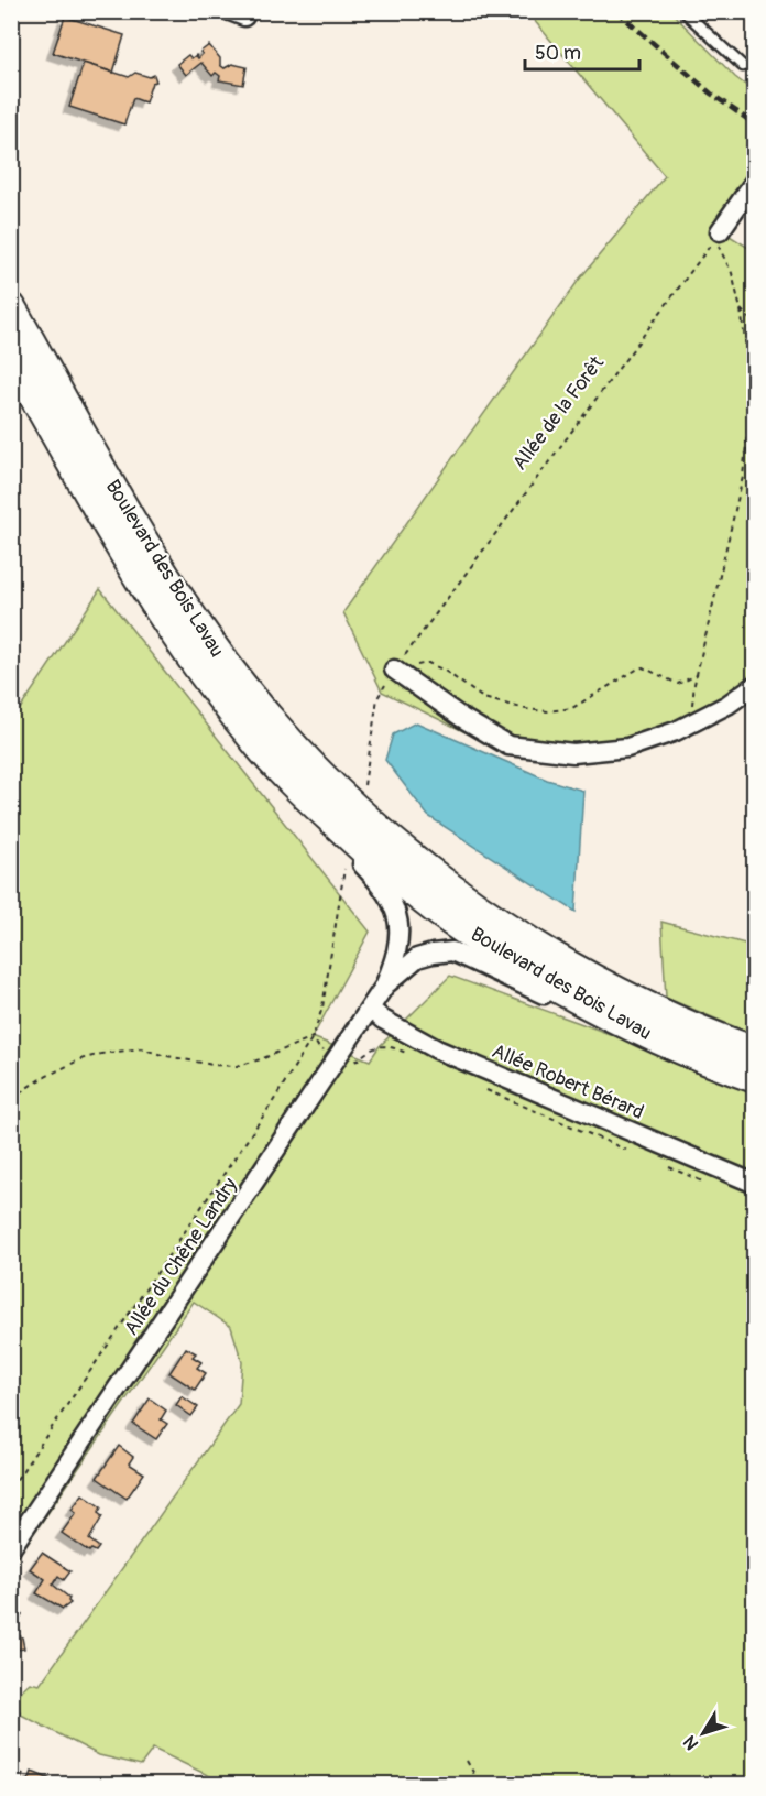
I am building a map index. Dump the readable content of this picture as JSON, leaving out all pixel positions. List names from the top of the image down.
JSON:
{
  "streets": {
    "main road": ["Boulevard des Bois Lavau"],
    "street": ["Allée Robert Bérard", "Allée du Chêne Landry"],
    "path": ["Allée de la Forêt"]
  },
  "crossings": [
    ["Boulevard des Bois Lavau", "Allée du Chêne Landry"],
    ["Allée Robert Bérard", "Allée du Chêne Landry"]
  ],
  "scale_bar": "50 m",
  "north": "bottom left"
}
